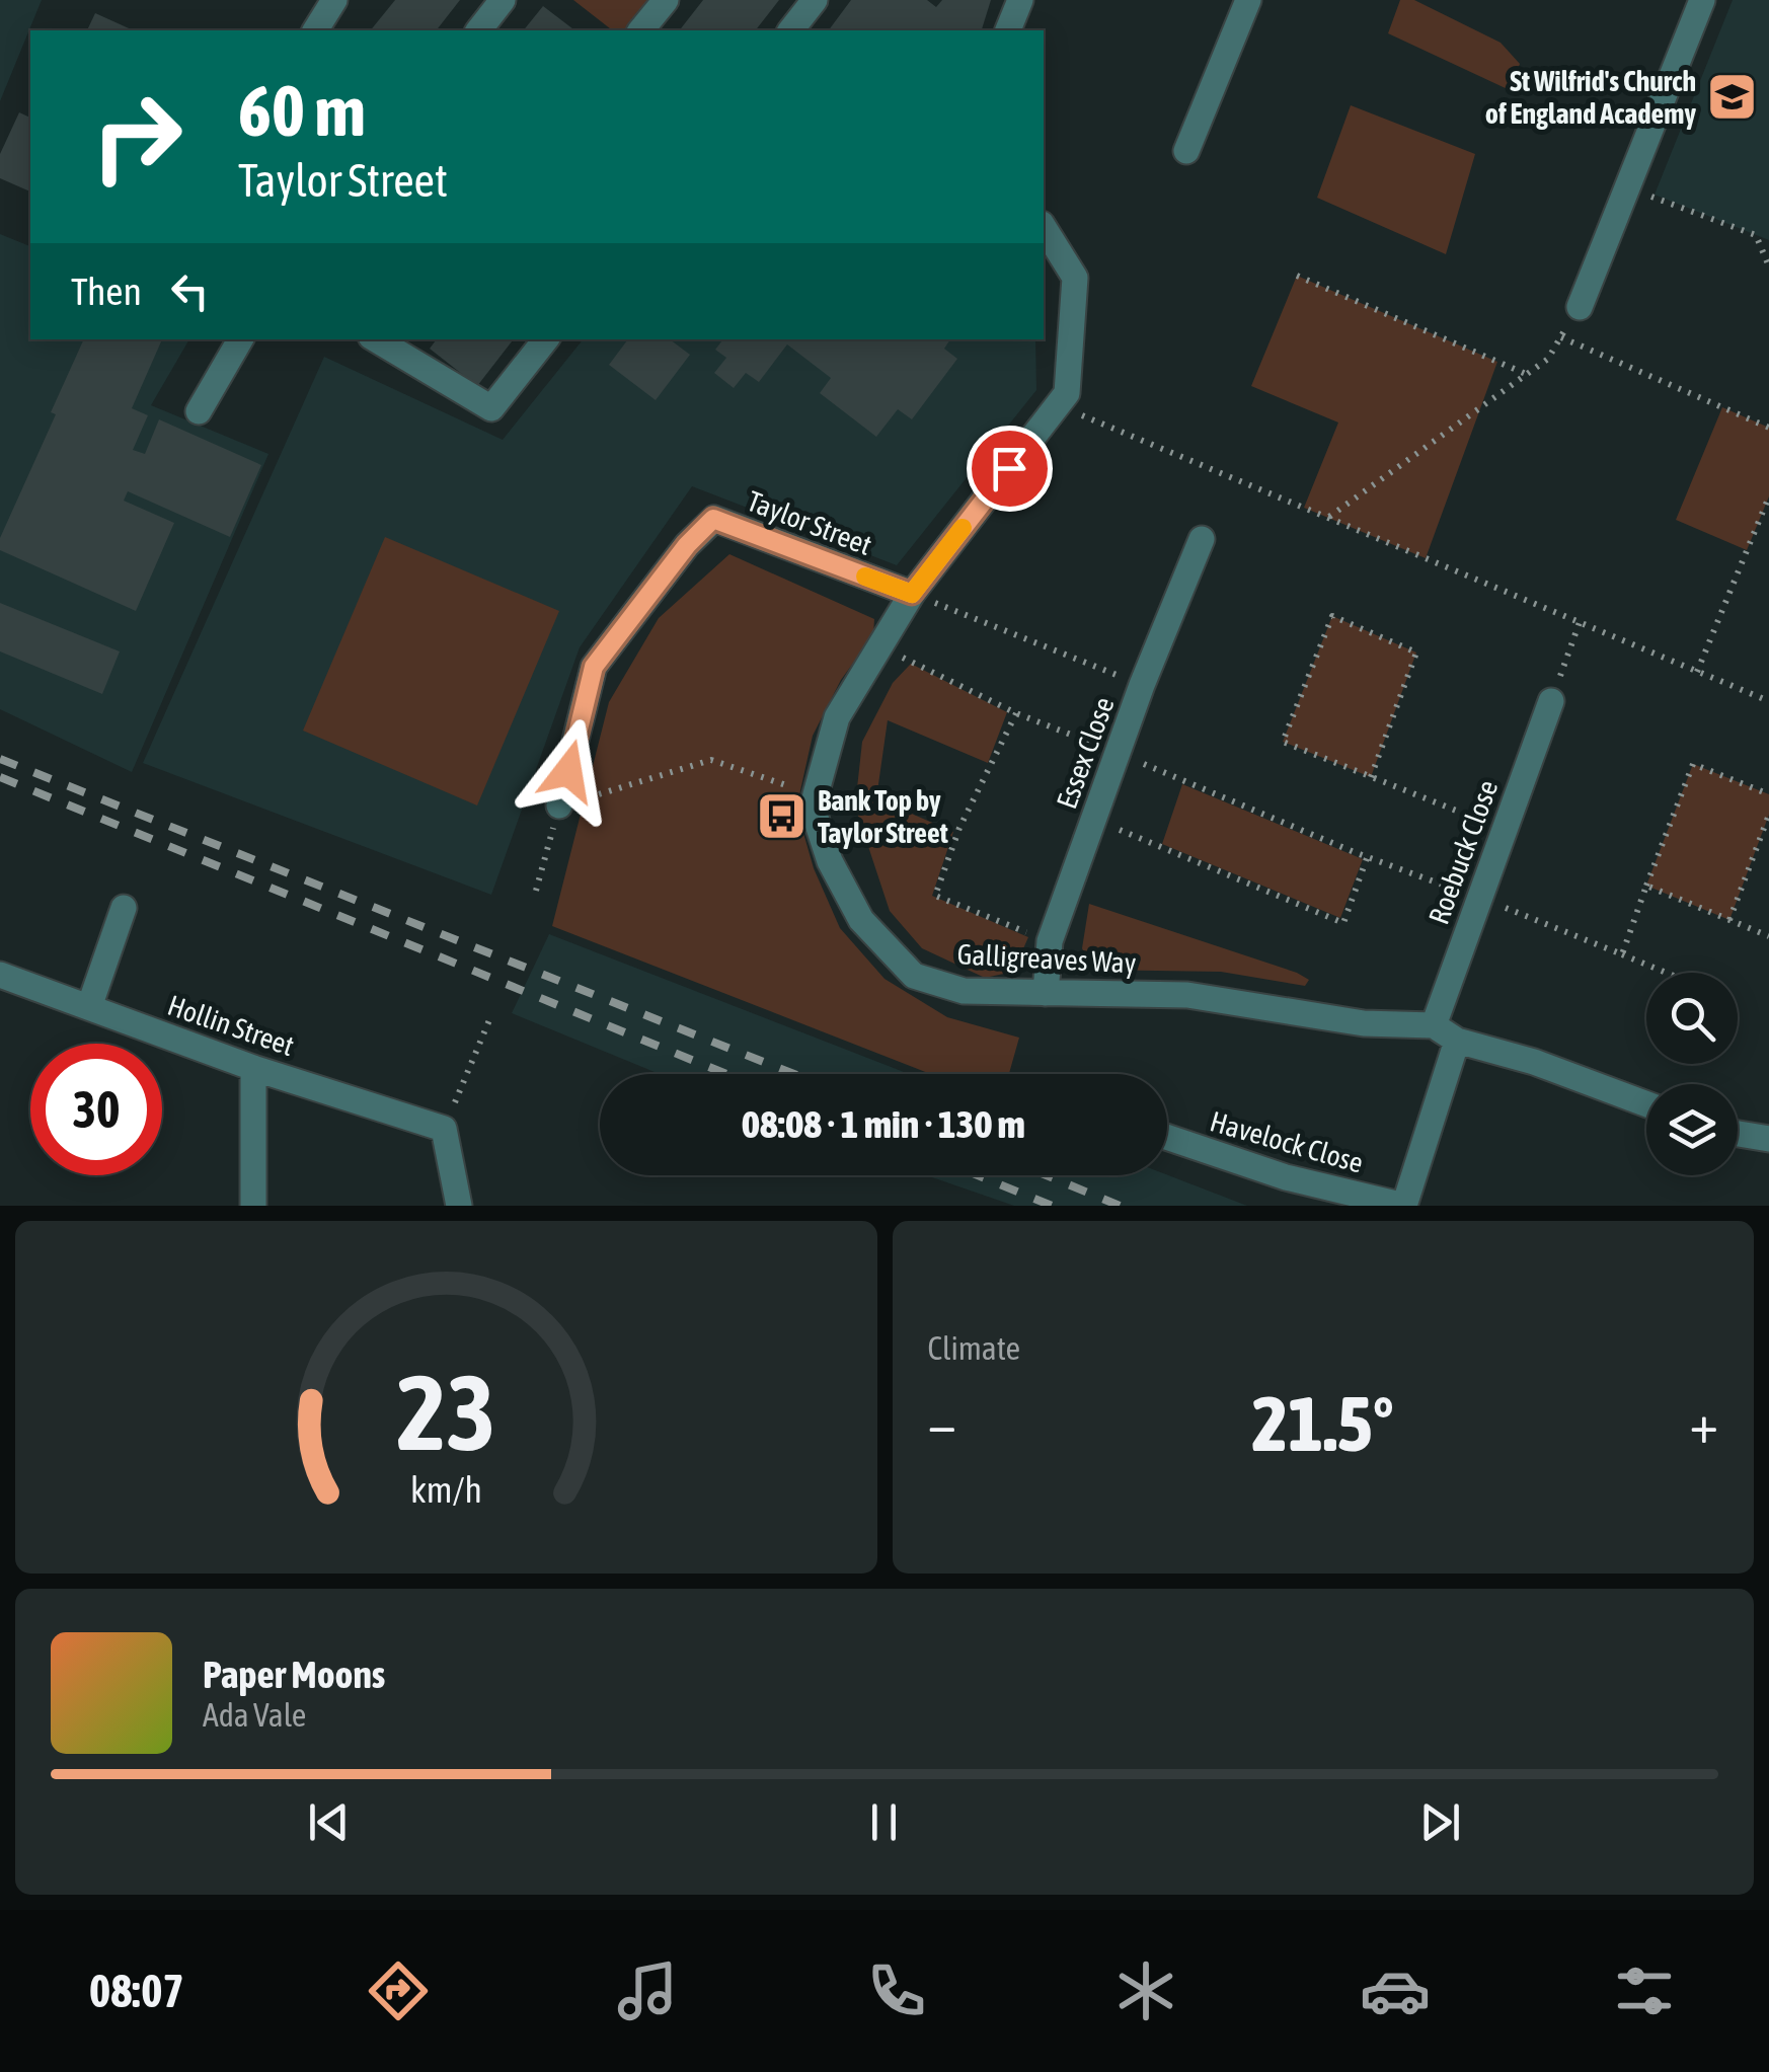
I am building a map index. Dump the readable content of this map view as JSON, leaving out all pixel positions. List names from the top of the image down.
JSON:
{
  "streets": {
    "street": [
      "Taylor Street",
      "Essex Close",
      "Roebuck Close",
      "Galligreaves Way",
      "Hollin Street",
      "Havelock Close"
    ]
  },
  "crossings": [
    ["Taylor Street", "Galligreaves Way"],
    ["Essex Close", "Galligreaves Way"],
    ["Roebuck Close", "Galligreaves Way"]
  ],
  "places": {
    "school or university": ["St Wilfrid's Church of England Academy"],
    "bus stop": ["Bank Top by Taylor Street"]
  },
  "page": {
    "turn": ["60 m", "Taylor Street"],
    "then": "Then",
    "limit": "30",
    "trip": "08:08 · 1 min · 130 m",
    "tile": "Climate",
    "heat": ["−", "21.5°", "+"],
    "song": ["Paper Moons", "Ada Vale"],
    "tabs": "08:07",
    "gauge": ["23", "km/h"]
  }
}
